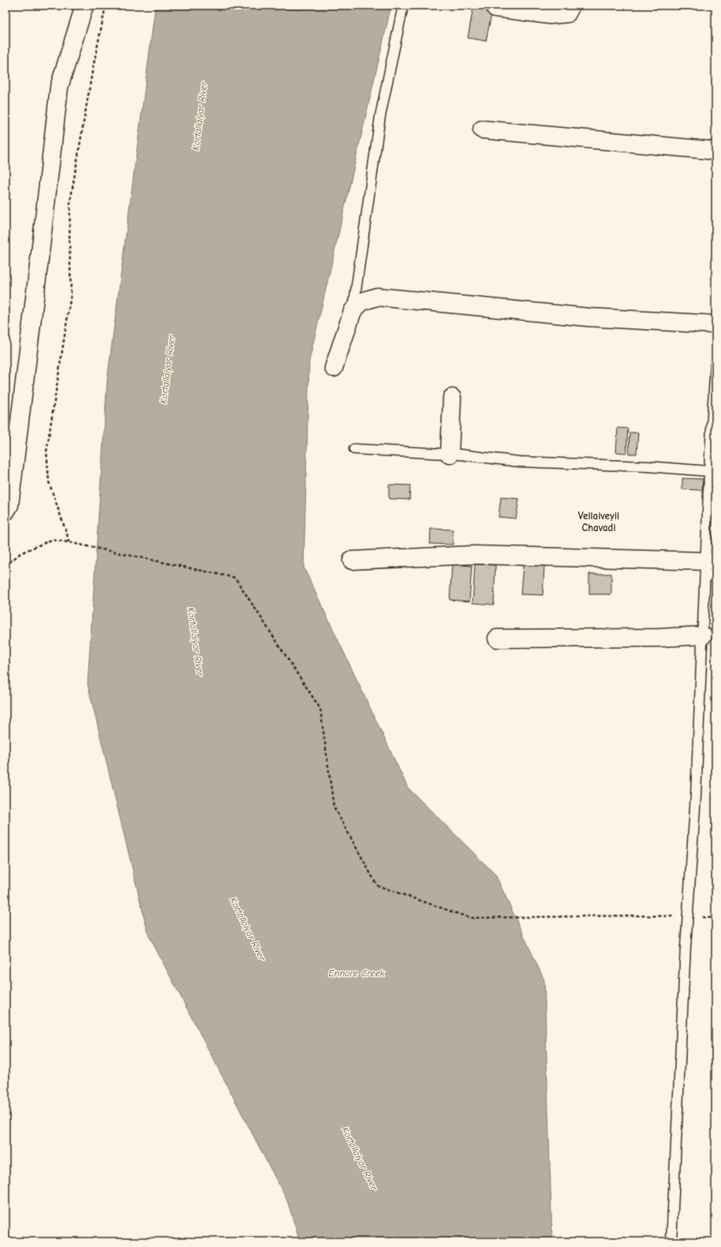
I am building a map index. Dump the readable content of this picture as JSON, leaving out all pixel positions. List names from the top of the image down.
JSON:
{
  "districts": ["Vellaiveyil Chavadi"],
  "water": ["Kortallaiyar River", "Ennore Creek"]
}
